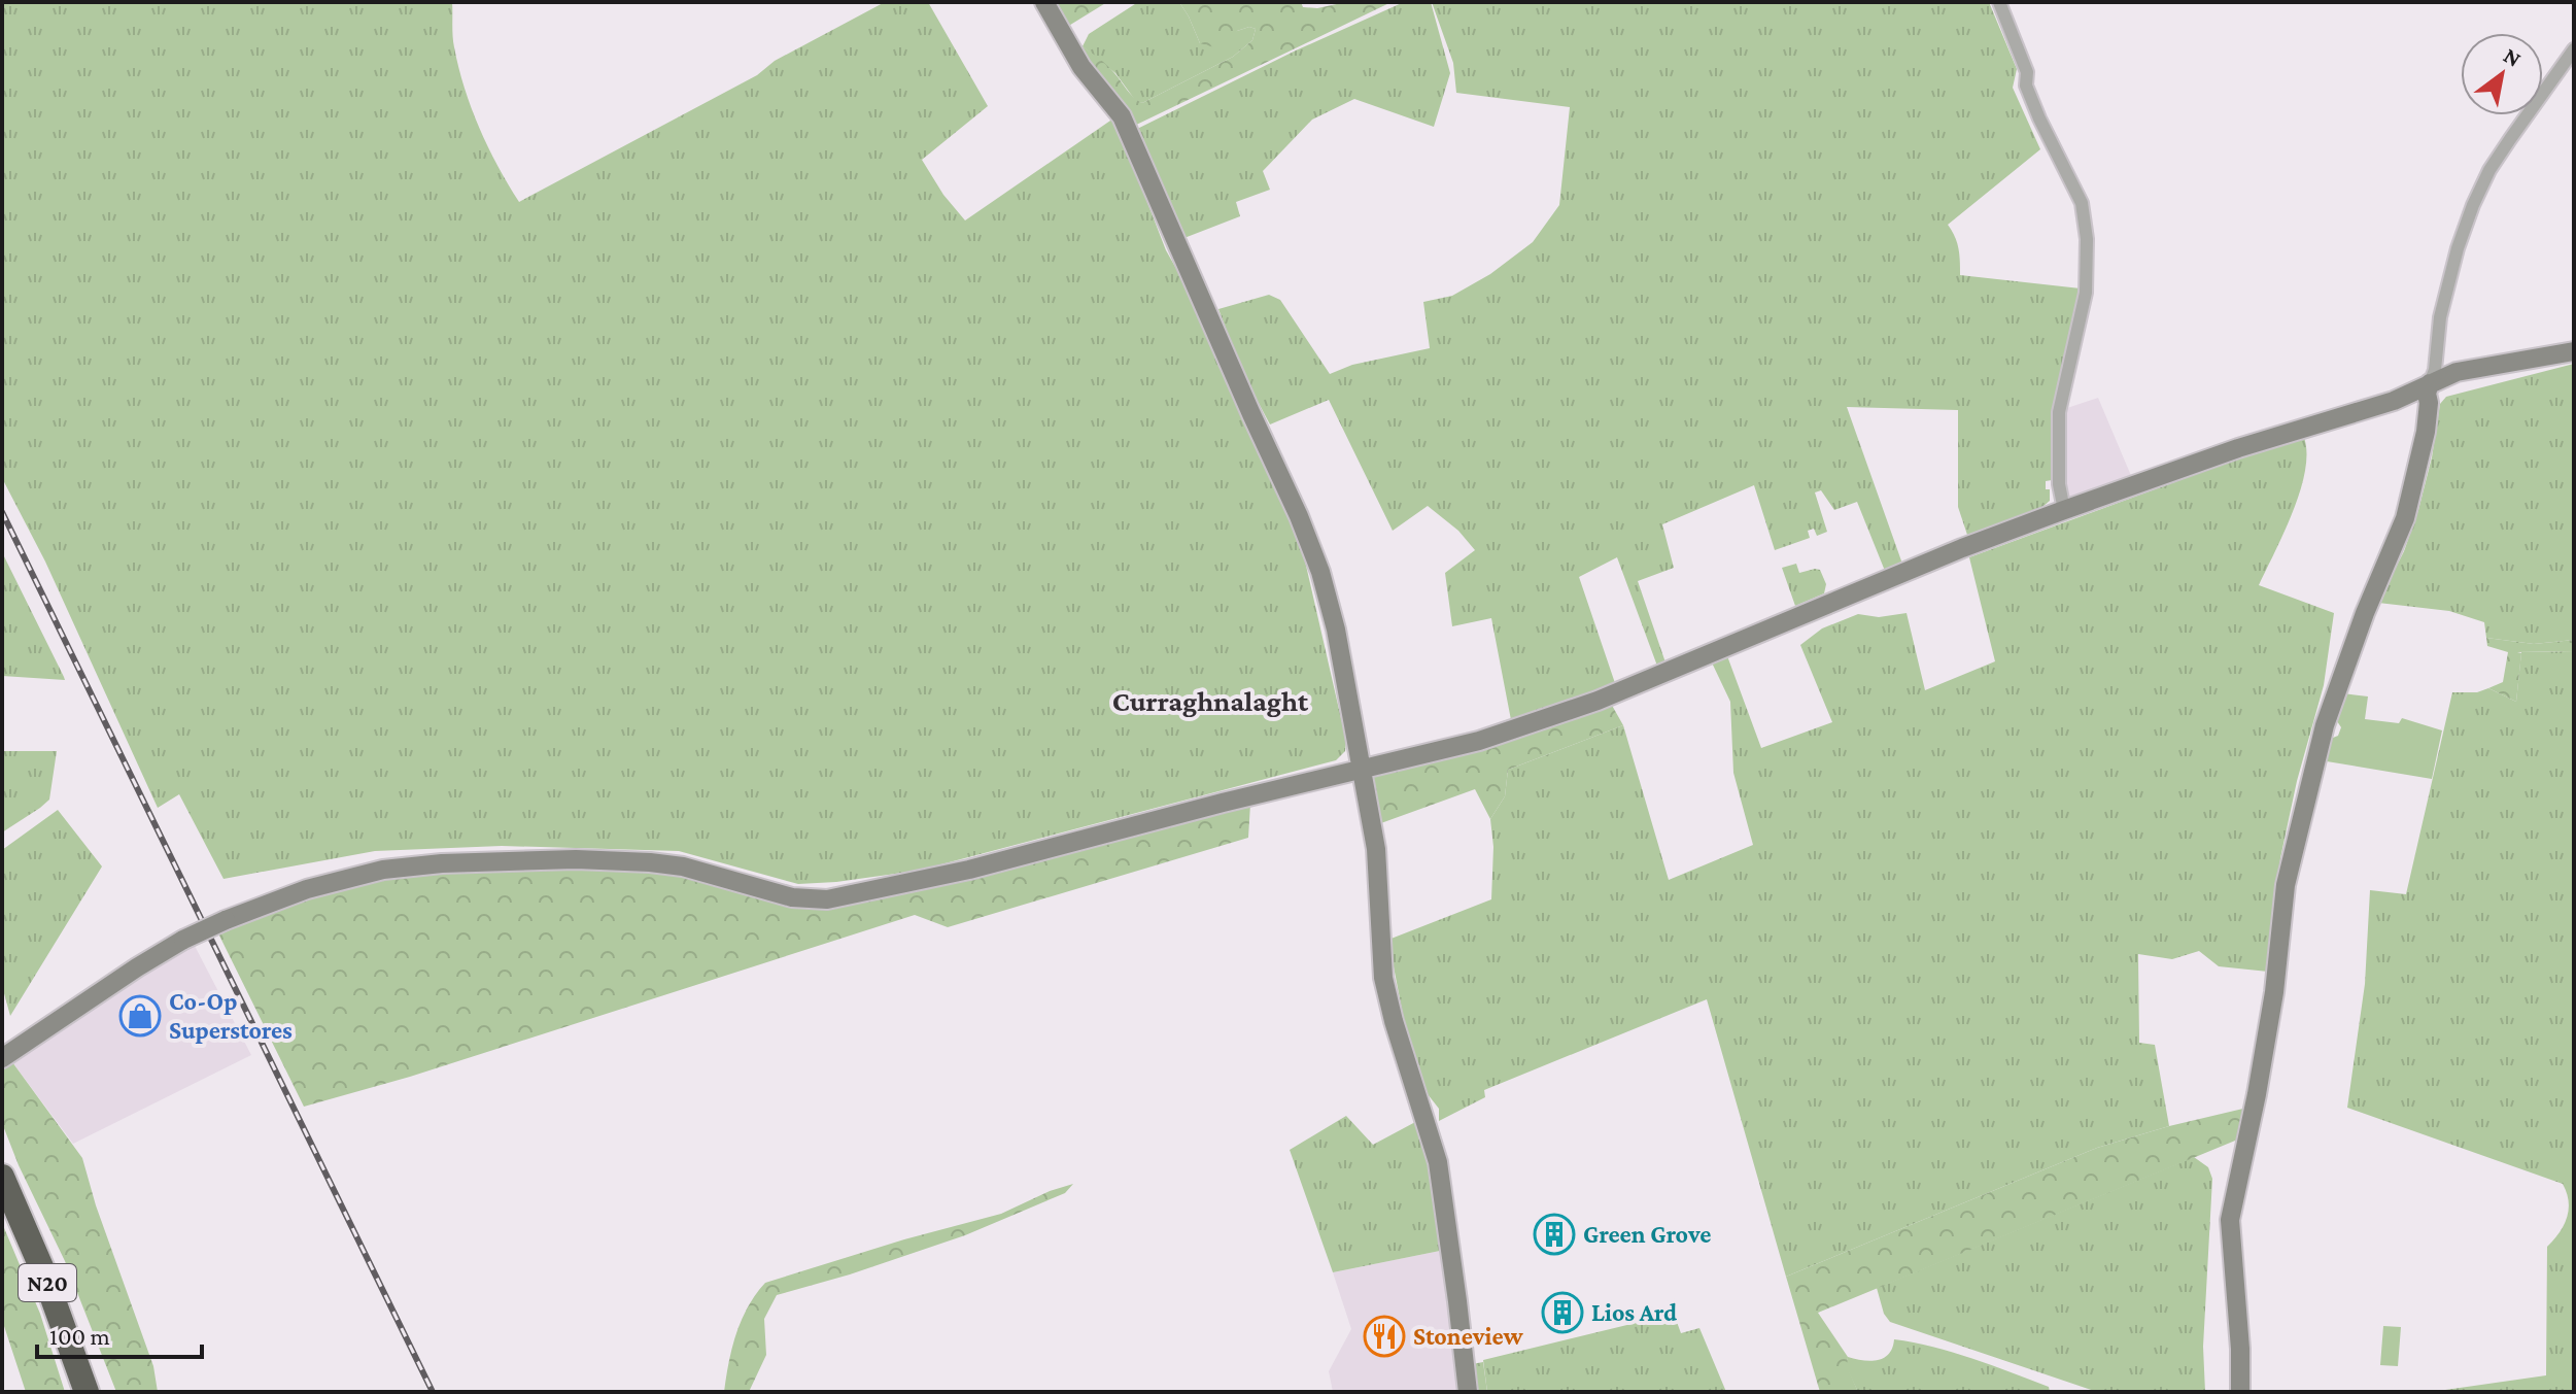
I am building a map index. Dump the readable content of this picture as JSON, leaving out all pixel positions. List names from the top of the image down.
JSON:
{
  "streets": {
    "highway": ["N20"]
  },
  "districts": ["Curraghnalaght"],
  "places": {
    "shop": ["Co-Op Superstores"],
    "building": ["Green Grove", "Lios Ard"],
    "restaurant": ["Stoneview"]
  },
  "scale_bar": "100 m",
  "north": "top right"
}
